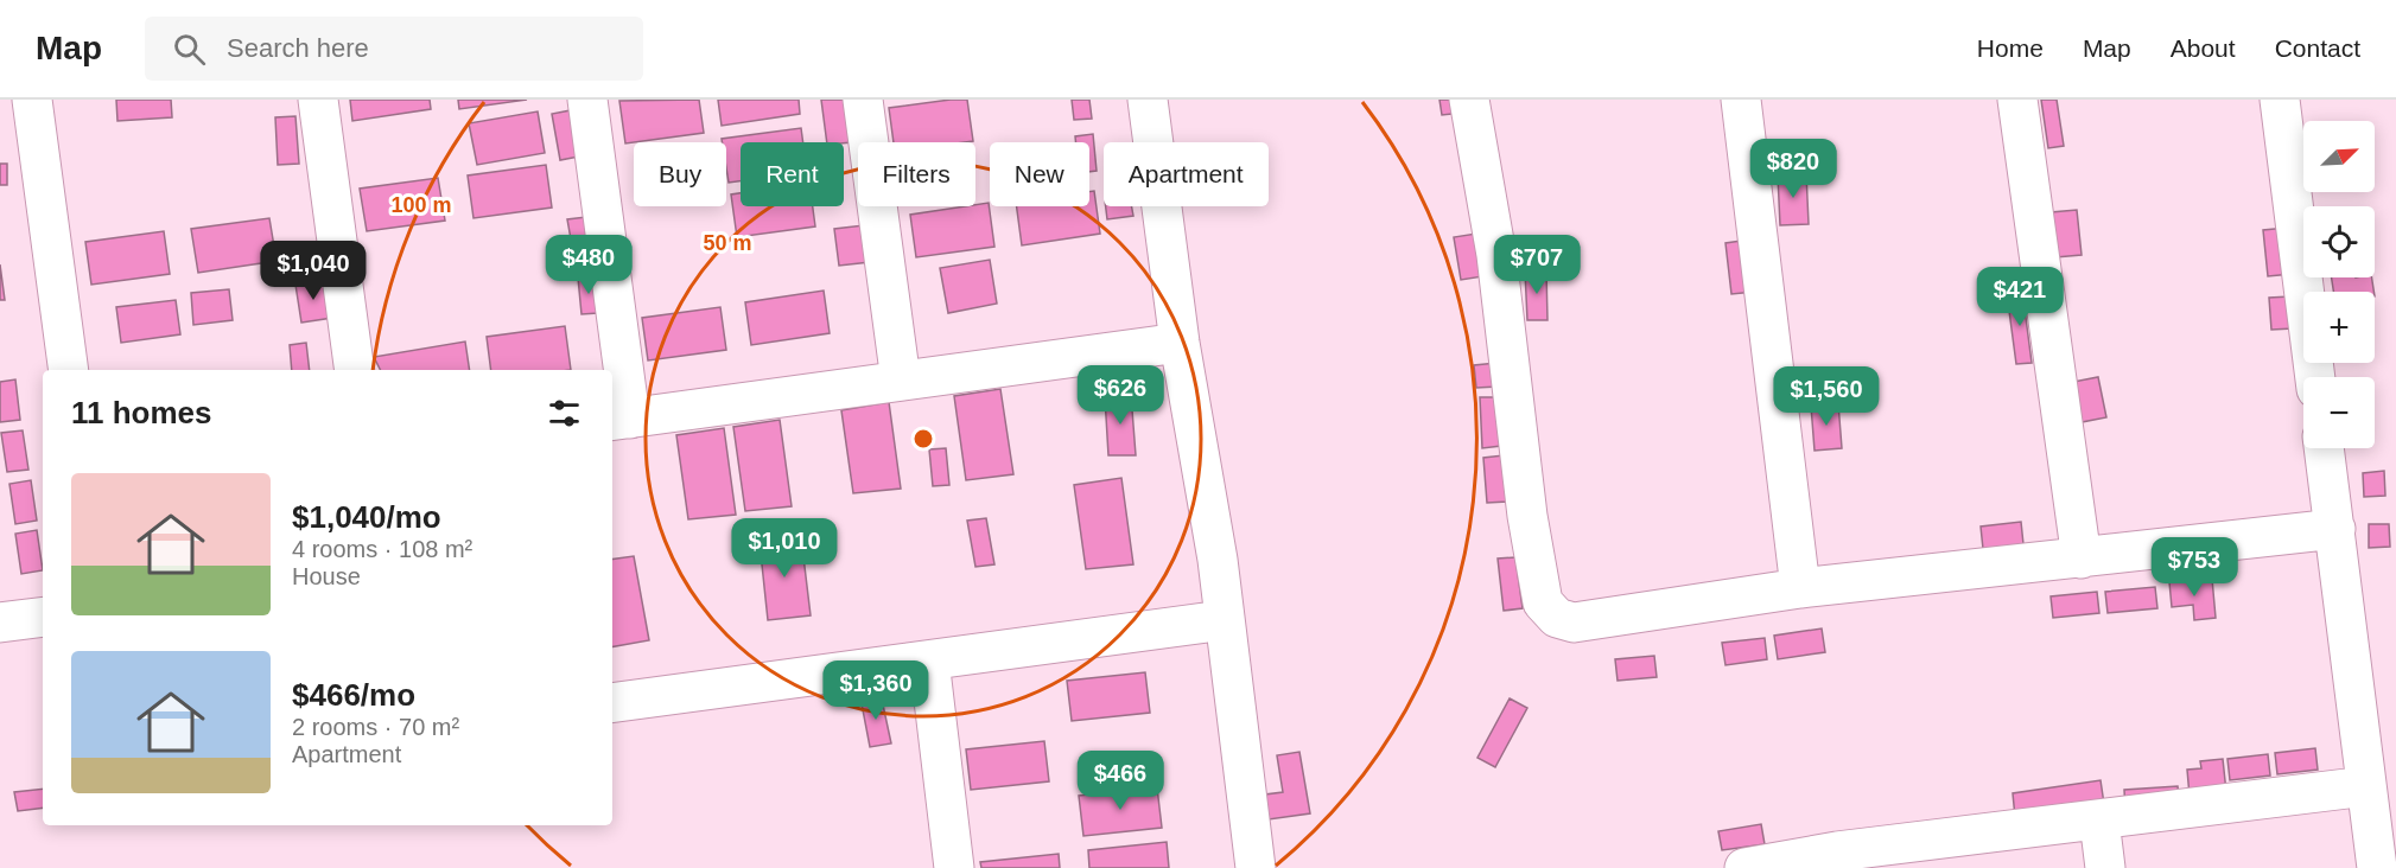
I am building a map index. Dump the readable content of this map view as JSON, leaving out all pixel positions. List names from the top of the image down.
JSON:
{
  "north": "top right",
  "page": {
    "header": "Map",
    "search": "Search here",
    "nav": [
      "Home",
      "Map",
      "About",
      "Contact"
    ],
    "map_buttons": ["+", "−"],
    "price": [
      "$820",
      "$480",
      "$707",
      "$1,040",
      "$421",
      "$626",
      "$1,560",
      "$1,010",
      "$753",
      "$1,360",
      "$466"
    ],
    "chip": [
      "Buy",
      "Rent",
      "Filters",
      "New",
      "Apartment"
    ],
    "heading": "11 homes",
    "list": [
      {
        "name": "$1,040/mo",
        "note": "4 rooms · 108 m² · House"
      },
      {
        "name": "$466/mo",
        "note": "2 rooms · 70 m² · Apartment"
      }
    ]
  },
  "rings": ["100 m", "50 m"]
}
